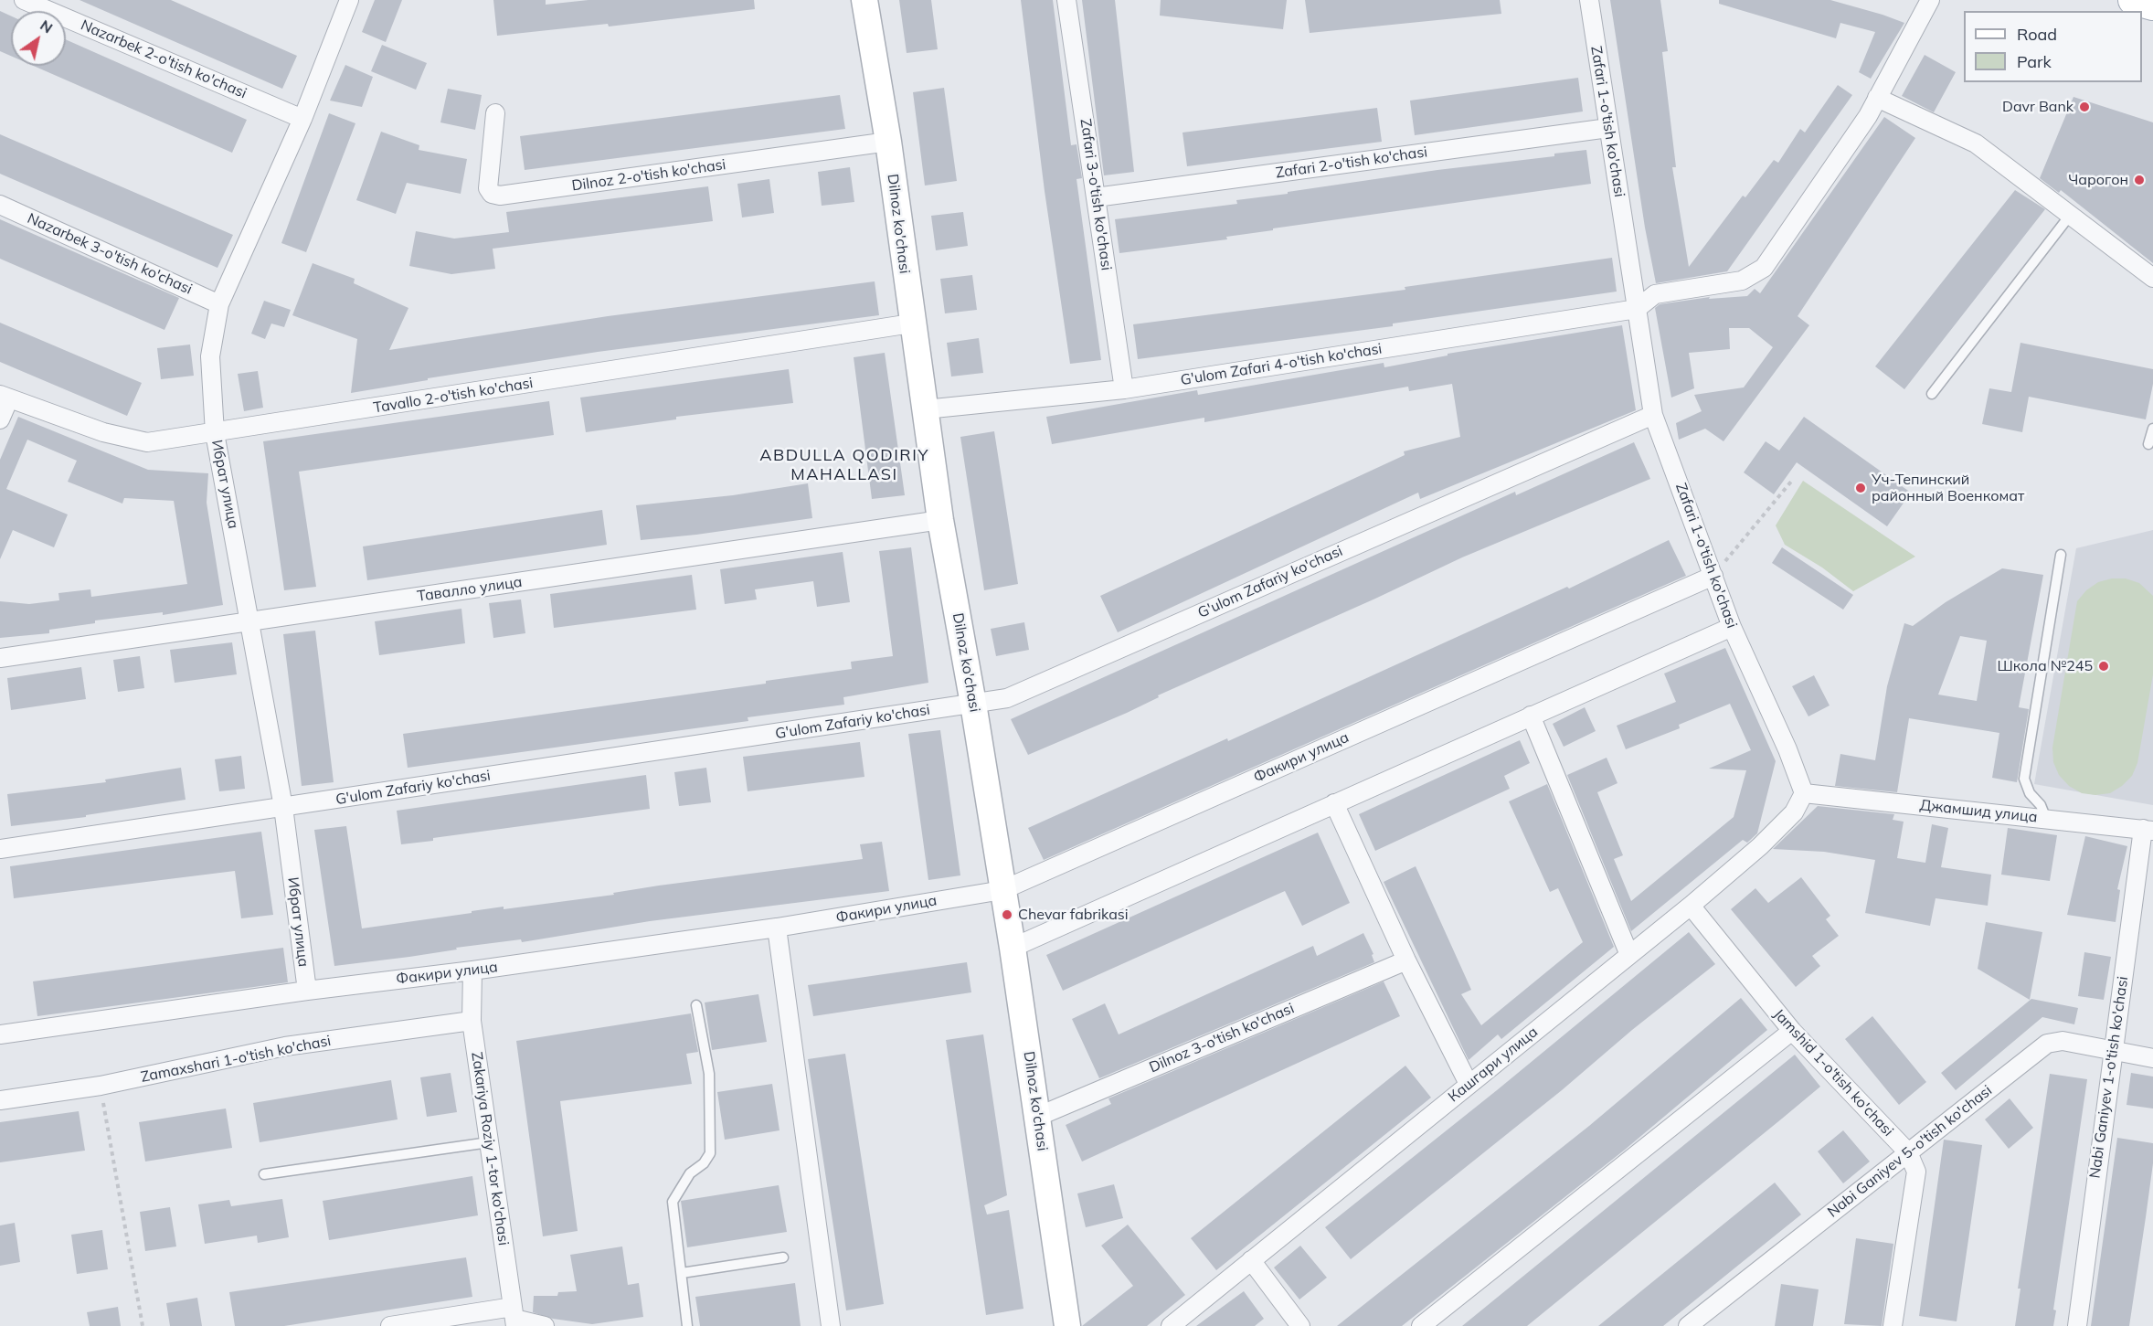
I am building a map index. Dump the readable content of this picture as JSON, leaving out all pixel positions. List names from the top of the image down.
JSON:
{
  "streets": {
    "street": [
      "Nazarbek 2-o'tish ko'chasi",
      "Zafari 1-o'tish ko'chasi",
      "Zafari 2-o'tish ko'chasi",
      "Dilnoz 2-o'tish ko'chasi",
      "Zafari 3-o'tish ko'chasi",
      "Dilnoz ko'chasi",
      "Nazarbek 3-o'tish ko'chasi",
      "G'ulom Zafari 4-o'tish ko'chasi",
      "Tavallo 2-o'tish ko'chasi",
      "Ибрат улица",
      "G'ulom Zafariy ko'chasi",
      "Тавалло улица",
      "Факири улица",
      "Джамшид улица",
      "Dilnoz 3-o'tish ko'chasi",
      "Zamaxshari 1-o'tish ko'chasi",
      "Кашгари улица",
      "Jamshid 1-o'tish ko'chasi",
      "Nabi Ganiyev 1-o'tish ko'chasi",
      "Zakariya Roziy 1-tor ko'chasi",
      "Nabi Ganiyev 5-o'tish ko'chasi"
    ]
  },
  "crossings": [
    ["Nazarbek 2-o'tish ko'chasi", "Ибрат улица"],
    ["Zafari 1-o'tish ko'chasi", "Zafari 2-o'tish ko'chasi"],
    ["Zafari 1-o'tish ko'chasi", "G'ulom Zafari 4-o'tish ko'chasi"],
    ["Zafari 1-o'tish ko'chasi", "G'ulom Zafariy ko'chasi"],
    ["Zafari 1-o'tish ko'chasi", "Факири улица"],
    ["Zafari 1-o'tish ko'chasi", "Джамшид улица"],
    ["Zafari 1-o'tish ko'chasi", "Кашгари улица"],
    ["Zafari 2-o'tish ko'chasi", "Zafari 3-o'tish ko'chasi"],
    ["Dilnoz 2-o'tish ko'chasi", "Dilnoz ko'chasi"],
    ["Zafari 3-o'tish ko'chasi", "G'ulom Zafari 4-o'tish ko'chasi"],
    ["Dilnoz ko'chasi", "G'ulom Zafari 4-o'tish ko'chasi"],
    ["Dilnoz ko'chasi", "Tavallo 2-o'tish ko'chasi"],
    ["Dilnoz ko'chasi", "G'ulom Zafariy ko'chasi"],
    ["Dilnoz ko'chasi", "Тавалло улица"],
    ["Dilnoz ko'chasi", "Факири улица"],
    ["Dilnoz ko'chasi", "Dilnoz 3-o'tish ko'chasi"],
    ["Nazarbek 3-o'tish ko'chasi", "Ибрат улица"],
    ["Tavallo 2-o'tish ko'chasi", "Ибрат улица"],
    ["Ибрат улица", "G'ulom Zafariy ko'chasi"],
    ["Ибрат улица", "Тавалло улица"],
    ["Ибрат улица", "Факири улица"],
    ["Факири улица", "Zakariya Roziy 1-tor ko'chasi"],
    ["Джамшид улица", "Кашгари улица"],
    ["Джамшид улица", "Nabi Ganiyev 1-o'tish ko'chasi"],
    ["Zamaxshari 1-o'tish ko'chasi", "Zakariya Roziy 1-tor ko'chasi"],
    ["Кашгари улица", "Jamshid 1-o'tish ko'chasi"],
    ["Jamshid 1-o'tish ko'chasi", "Nabi Ganiyev 5-o'tish ko'chasi"],
    ["Nabi Ganiyev 1-o'tish ko'chasi", "Nabi Ganiyev 5-o'tish ko'chasi"]
  ],
  "districts": ["ABDULLA QODIRIY MAHALLASI"],
  "places": [
    "Davr Bank",
    "Чарогон",
    "Уч-Тепинский районный Военкомат",
    "Школа №245",
    "Chevar fabrikasi"
  ],
  "legend": ["Road", "Park"],
  "north": "top right"
}
